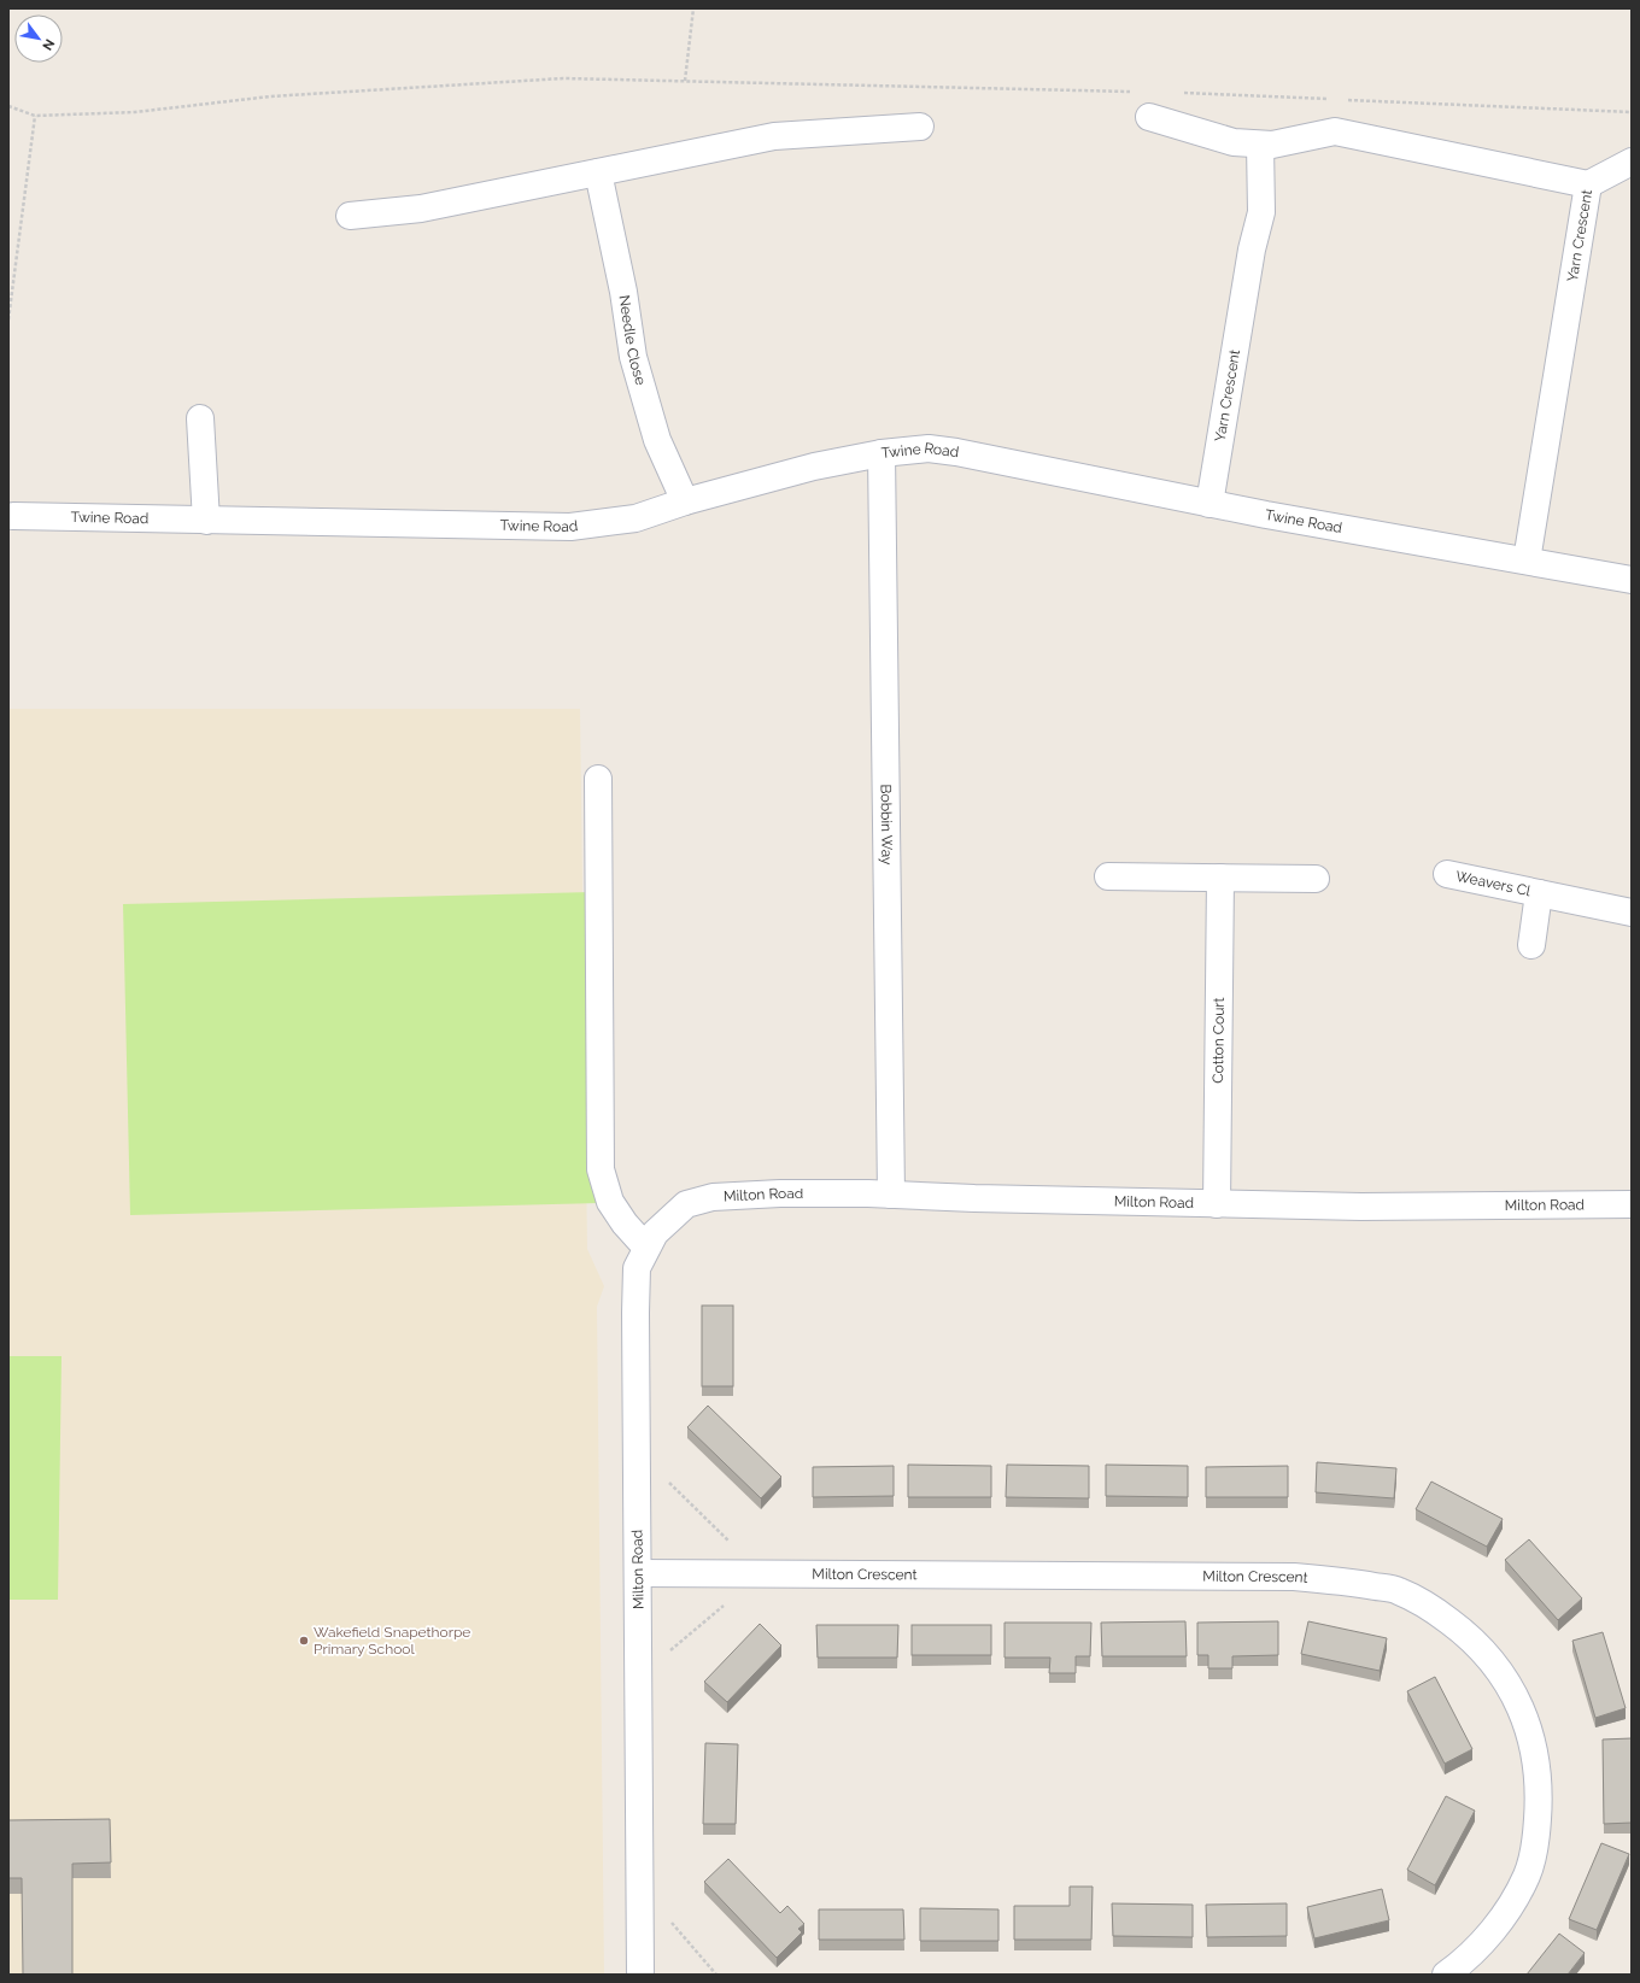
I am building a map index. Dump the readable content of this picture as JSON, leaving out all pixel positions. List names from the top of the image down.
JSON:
{
  "streets": {
    "street": [
      "Yarn Crescent",
      "Needle Close",
      "Twine Road",
      "Bobbin Way",
      "Weavers Cl",
      "Cotton Court",
      "Milton Road",
      "Milton Crescent"
    ]
  },
  "crossings": [
    ["Yarn Crescent", "Twine Road"],
    ["Needle Close", "Twine Road"],
    ["Twine Road", "Bobbin Way"],
    ["Bobbin Way", "Milton Road"],
    ["Cotton Court", "Milton Road"],
    ["Milton Road", "Milton Crescent"]
  ],
  "places": ["Wakefield Snapethorpe Primary School"],
  "north": "bottom right"
}
